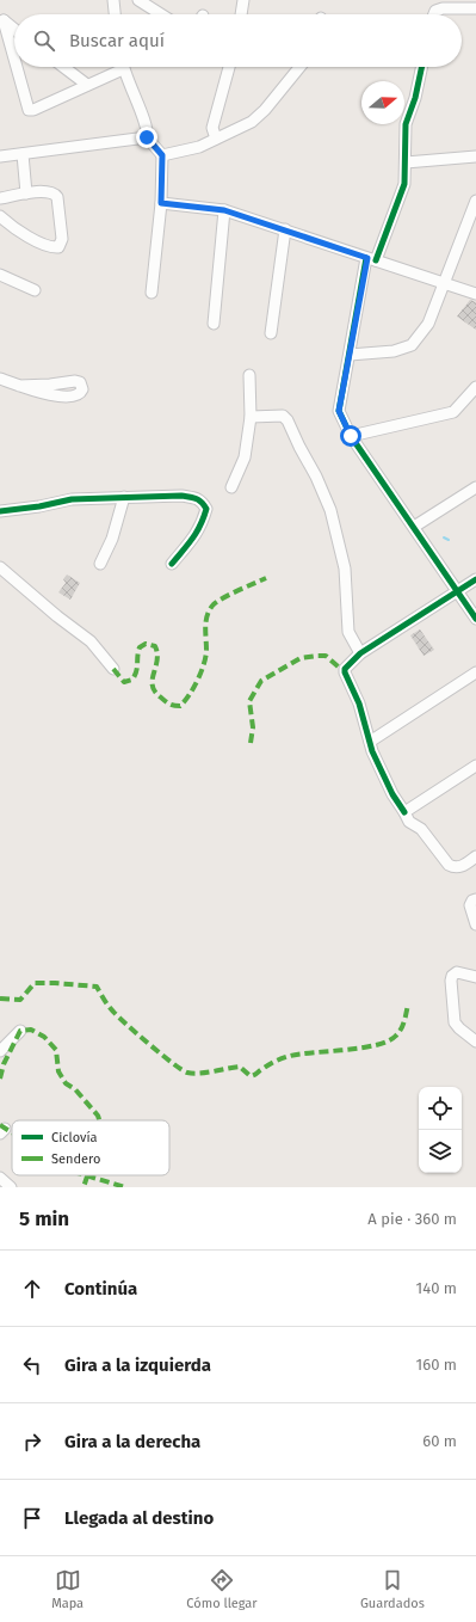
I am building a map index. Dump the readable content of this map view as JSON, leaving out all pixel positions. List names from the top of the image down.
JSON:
{
  "legend": ["Ciclovía", "Sendero"],
  "north": "right",
  "page": {
    "search": "Buscar aquí",
    "heading": ["5 min", "A pie · 360 m"],
    "list": [
      ["Continúa", "140 m"],
      ["Gira a la izquierda", "160 m"],
      ["Gira a la derecha", "60 m"],
      "Llegada al destino"
    ],
    "nav": ["Mapa", "Cómo llegar", "Guardados"]
  }
}
